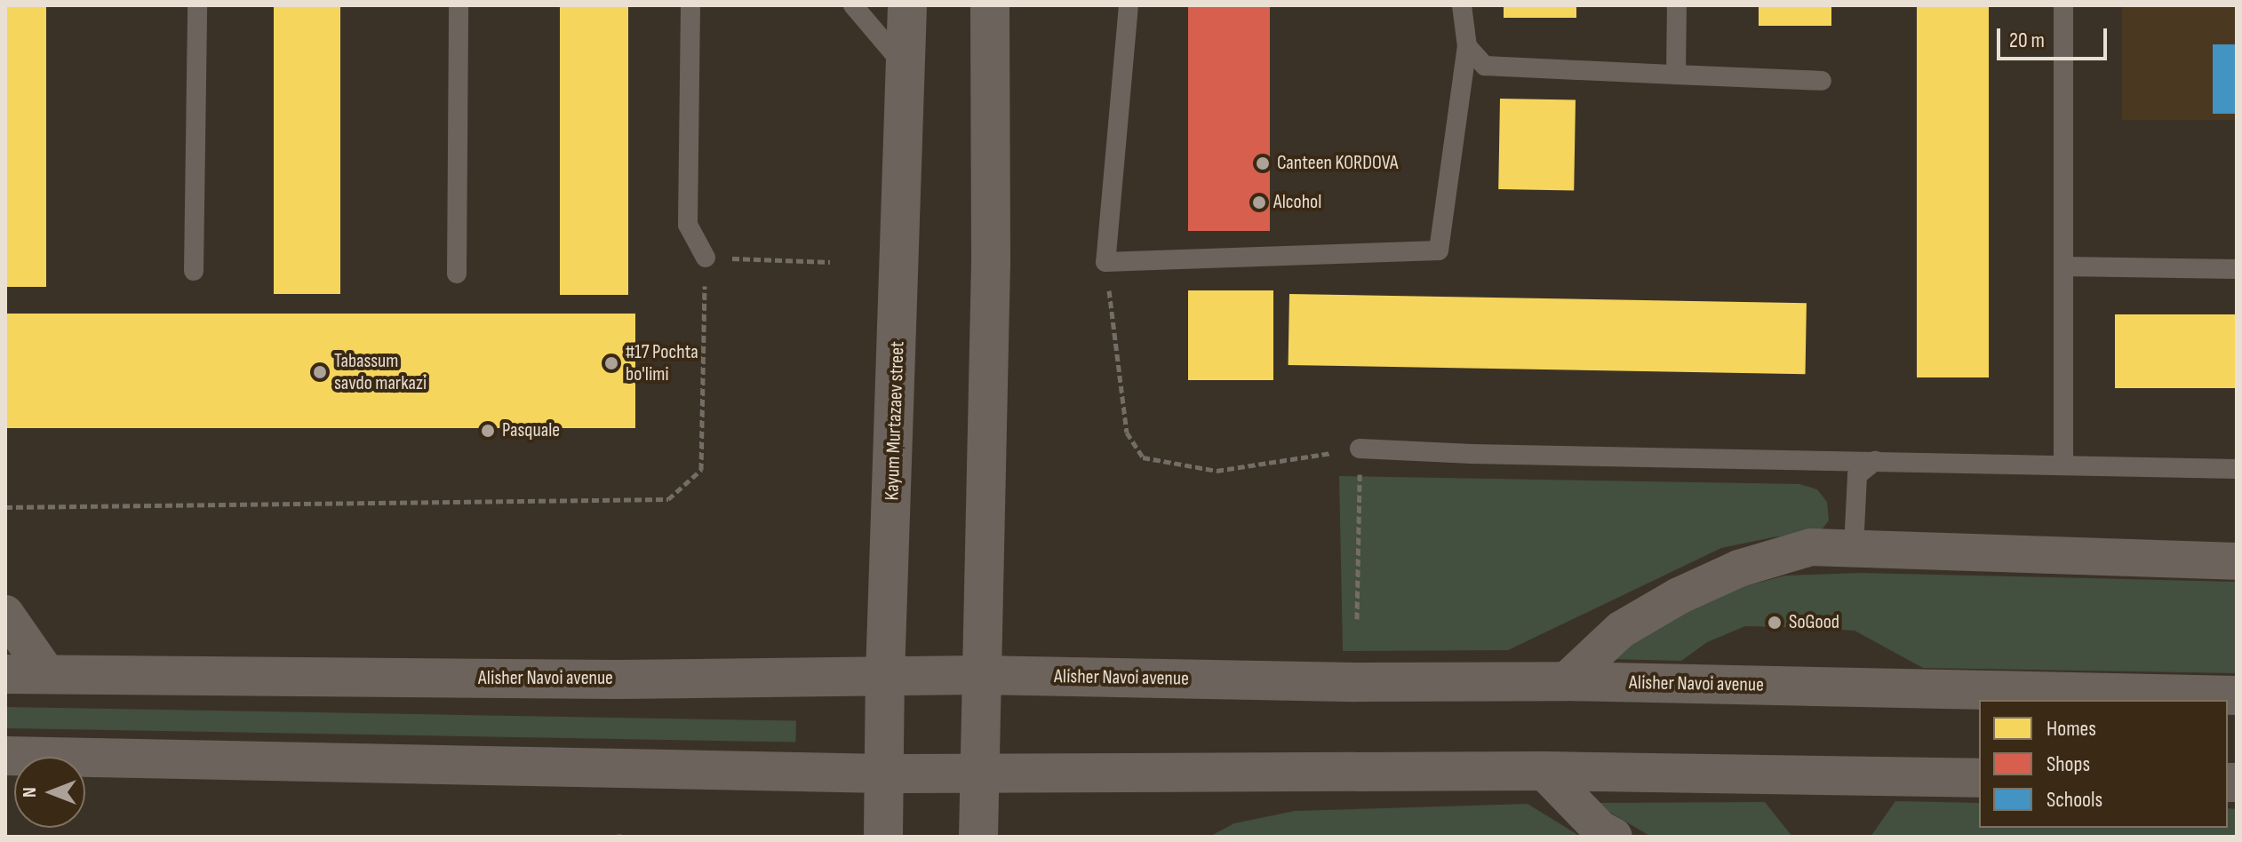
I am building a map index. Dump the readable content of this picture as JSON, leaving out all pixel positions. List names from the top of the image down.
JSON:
{
  "streets": {
    "main road": ["Kayum Murtazaev street", "Alisher Navoi avenue"]
  },
  "crossings": [
    ["Kayum Murtazaev street", "Alisher Navoi avenue"]
  ],
  "places": [
    "Canteen KORDOVA",
    "Alcohol",
    "#17 Pochta bo'limi",
    "Tabassum savdo markazi",
    "Pasquale",
    "SoGood"
  ],
  "legend": ["Homes", "Shops", "Schools"],
  "scale_bar": "20 m",
  "north": "left"
}
